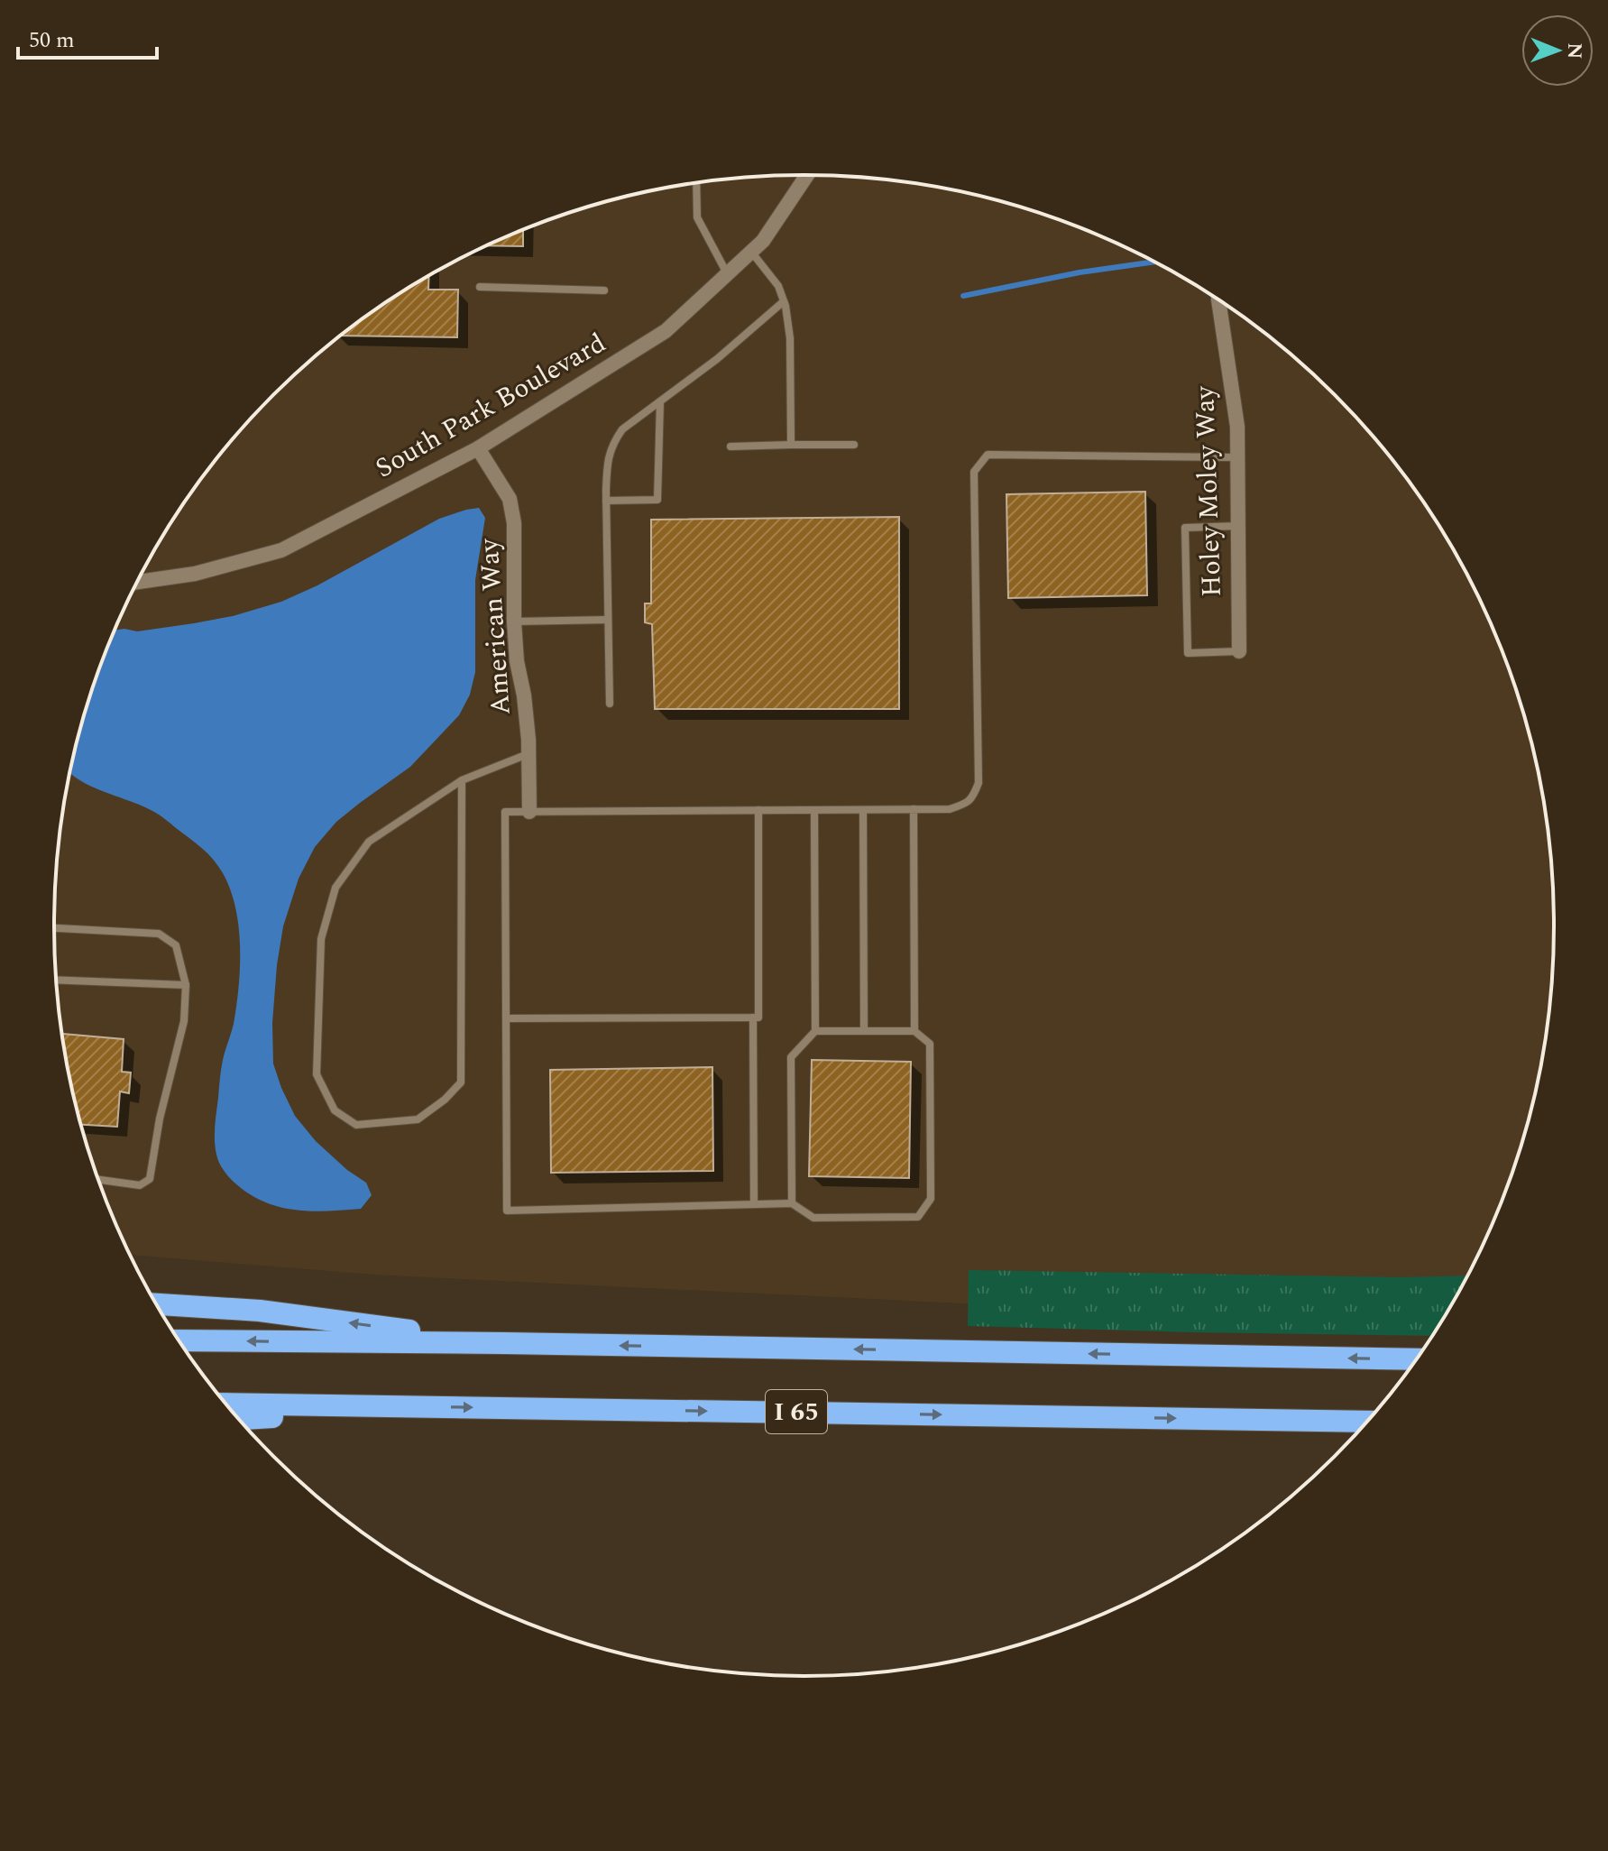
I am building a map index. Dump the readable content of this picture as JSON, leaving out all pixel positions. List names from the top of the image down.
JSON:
{
  "streets": {
    "highway": ["I 65"],
    "street": ["South Park Boulevard", "Holey Moley Way", "American Way"]
  },
  "crossings": [
    ["South Park Boulevard", "American Way"]
  ],
  "scale_bar": "50 m",
  "north": "right"
}
